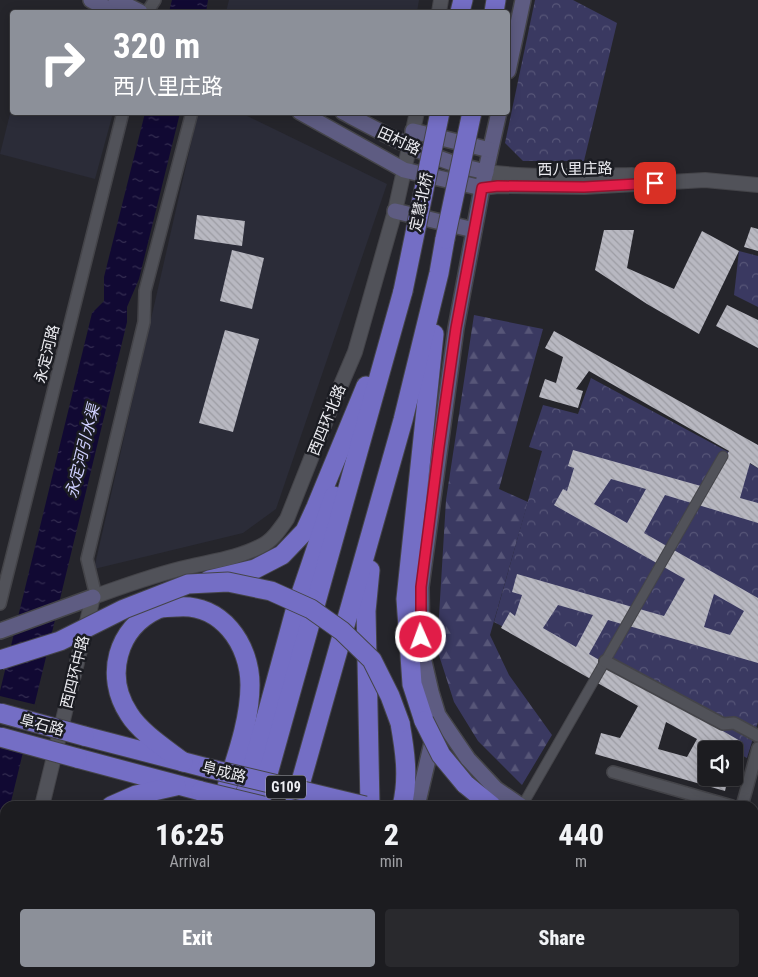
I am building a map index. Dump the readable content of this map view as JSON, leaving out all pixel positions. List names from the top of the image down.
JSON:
{
  "streets": {
    "highway": [
      "定慧北桥",
      "阜石路",
      "阜成路",
      "G109"
    ],
    "main road": ["田村路"],
    "street": [
      "西八里庄路",
      "永定河路",
      "西四环北路",
      "西四环中路"
    ]
  },
  "crossings": [
    ["田村路", "西八里庄路"],
    ["田村路", "西四环北路"],
    ["西四环北路", "西四环中路"],
    ["阜石路", "阜成路"]
  ],
  "water": ["永定河引水渠"],
  "page": {
    "turn": ["320 m", "西八里庄路"],
    "eta": [
      "16:25",
      "Arrival",
      "2",
      "min",
      "440",
      "m"
    ],
    "buttons": ["Exit", "Share"]
  }
}
